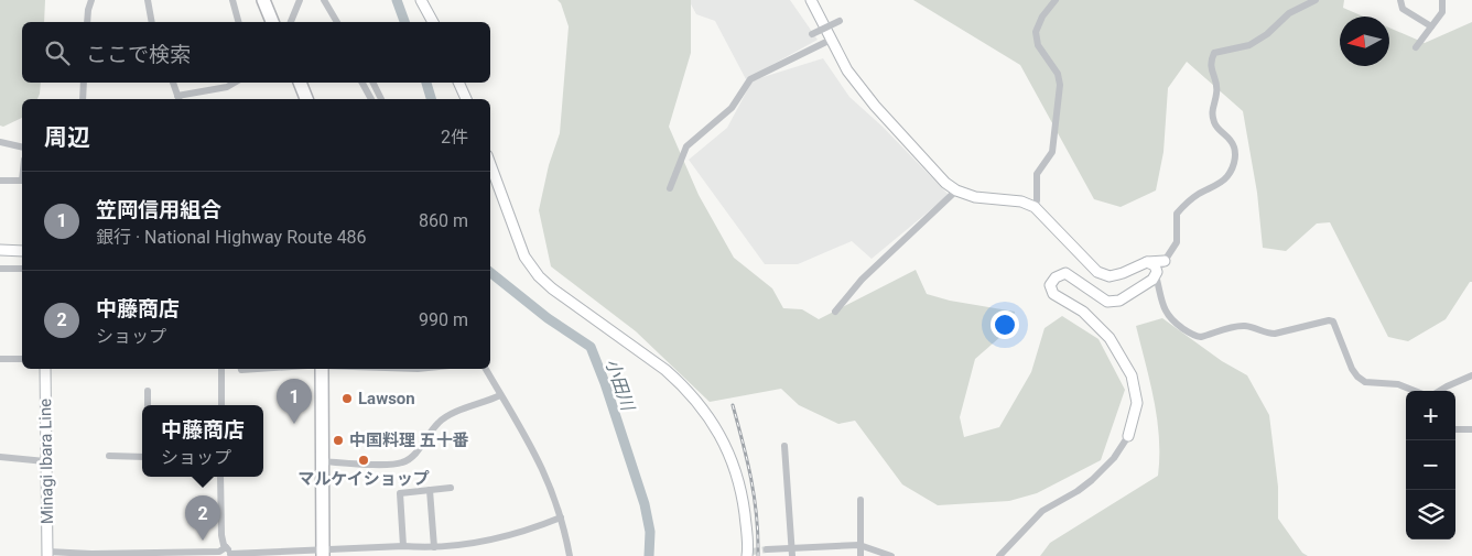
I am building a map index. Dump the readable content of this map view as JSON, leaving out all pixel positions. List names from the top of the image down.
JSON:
{
  "streets": {
    "street": ["Minagi Ibara Line"]
  },
  "water": ["小田川"],
  "places": ["Lawson", "中国料理 五十番", "マルケイショップ"],
  "north": "left",
  "page": {
    "search": "ここで検索",
    "heading": ["周辺", "2件"],
    "list": [
      {
        "mark": "1",
        "name": "笠岡信用組合",
        "note": "銀行 · National Highway Route 486",
        "value": "860 m"
      },
      {
        "mark": "2",
        "name": "中藤商店",
        "note": "ショップ",
        "value": "990 m"
      }
    ],
    "pins": ["1", "2"],
    "map_buttons": ["+", "−"],
    "popup": ["中藤商店", "ショップ"]
  }
}
